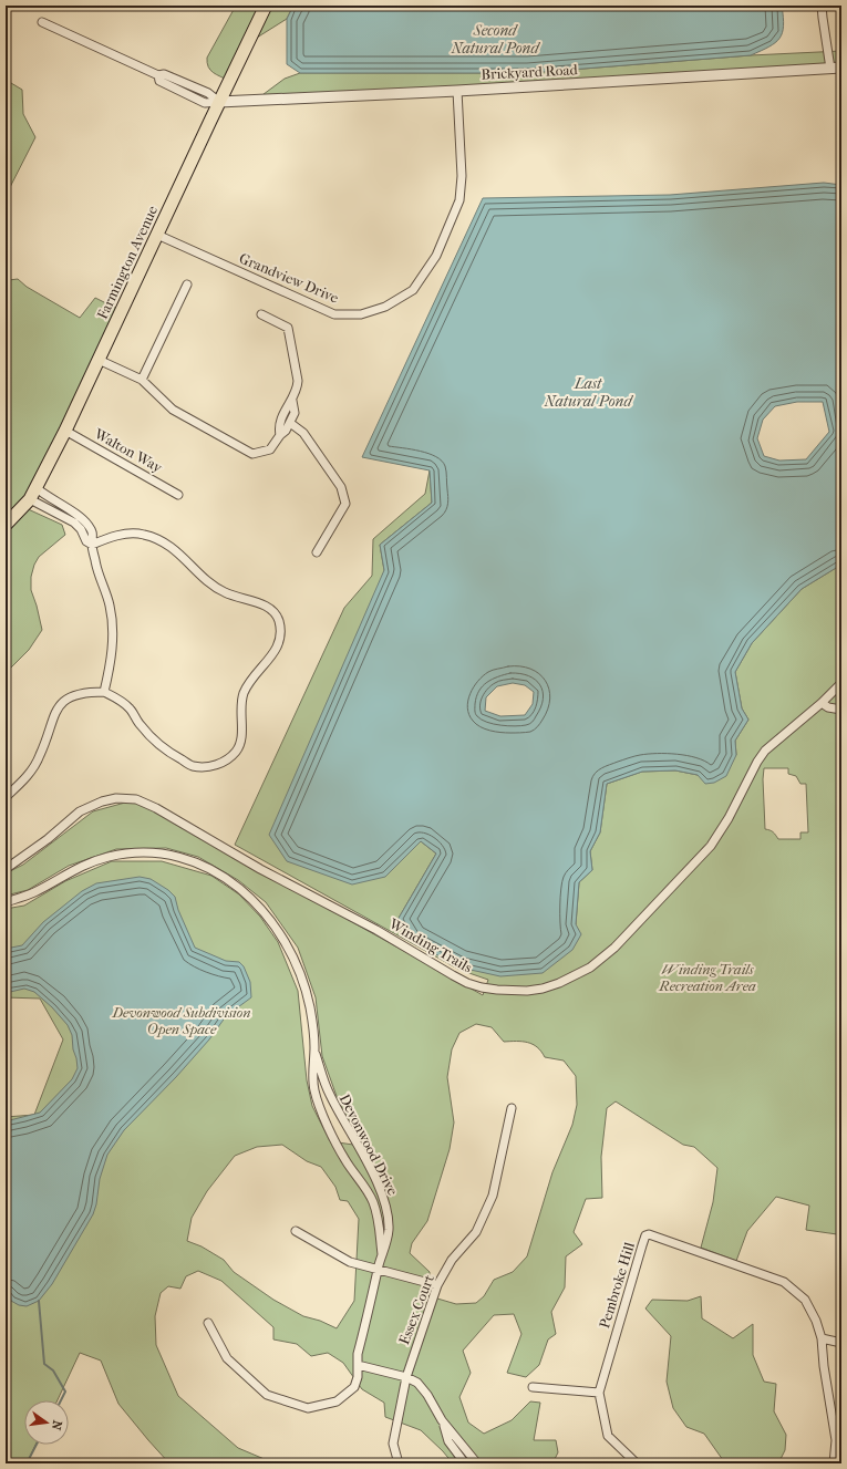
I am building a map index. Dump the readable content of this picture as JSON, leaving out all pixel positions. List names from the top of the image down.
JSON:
{
  "streets": {
    "main road": ["Farmington Avenue"],
    "street": [
      "Brickyard Road",
      "Grandview Drive",
      "Walton Way",
      "Winding Trails",
      "Devonwood Drive",
      "Pembroke Hill",
      "Essex Court"
    ]
  },
  "crossings": [
    ["Brickyard Road", "Farmington Avenue"],
    ["Brickyard Road", "Grandview Drive"],
    ["Farmington Avenue", "Grandview Drive"],
    ["Farmington Avenue", "Walton Way"]
  ],
  "water": ["Second Natural Pond", "Last Natural Pond"],
  "parks": ["Winding Trails Recreation Area", "Devonwood Subdivision Open Space"],
  "north": "right"
}
